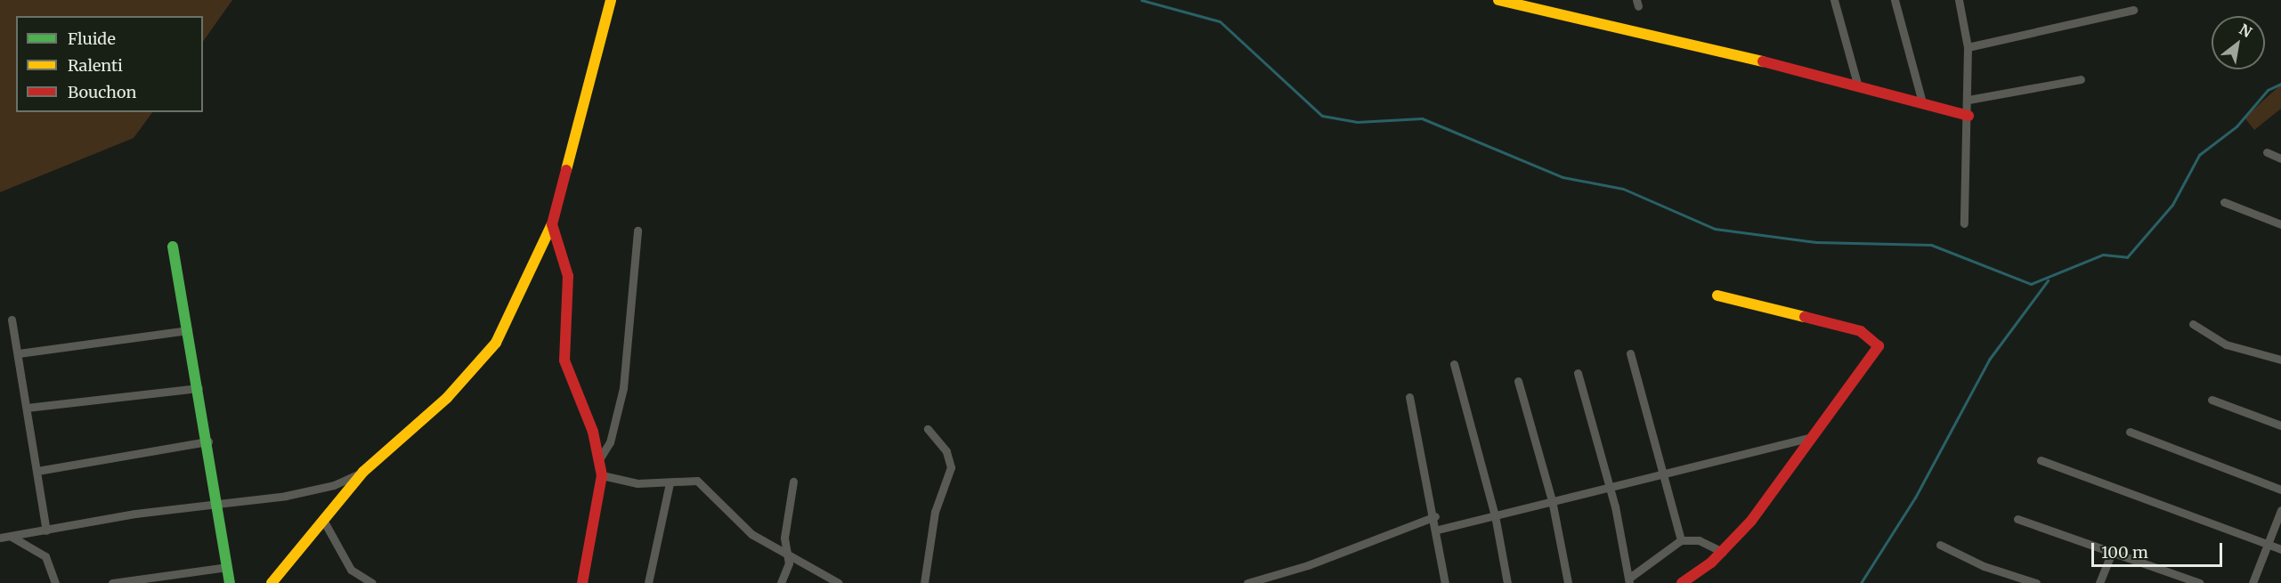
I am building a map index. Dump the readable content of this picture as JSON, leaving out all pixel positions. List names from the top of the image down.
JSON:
{
  "legend": ["Fluide", "Ralenti", "Bouchon"],
  "scale_bar": "100 m",
  "north": "top right"
}
